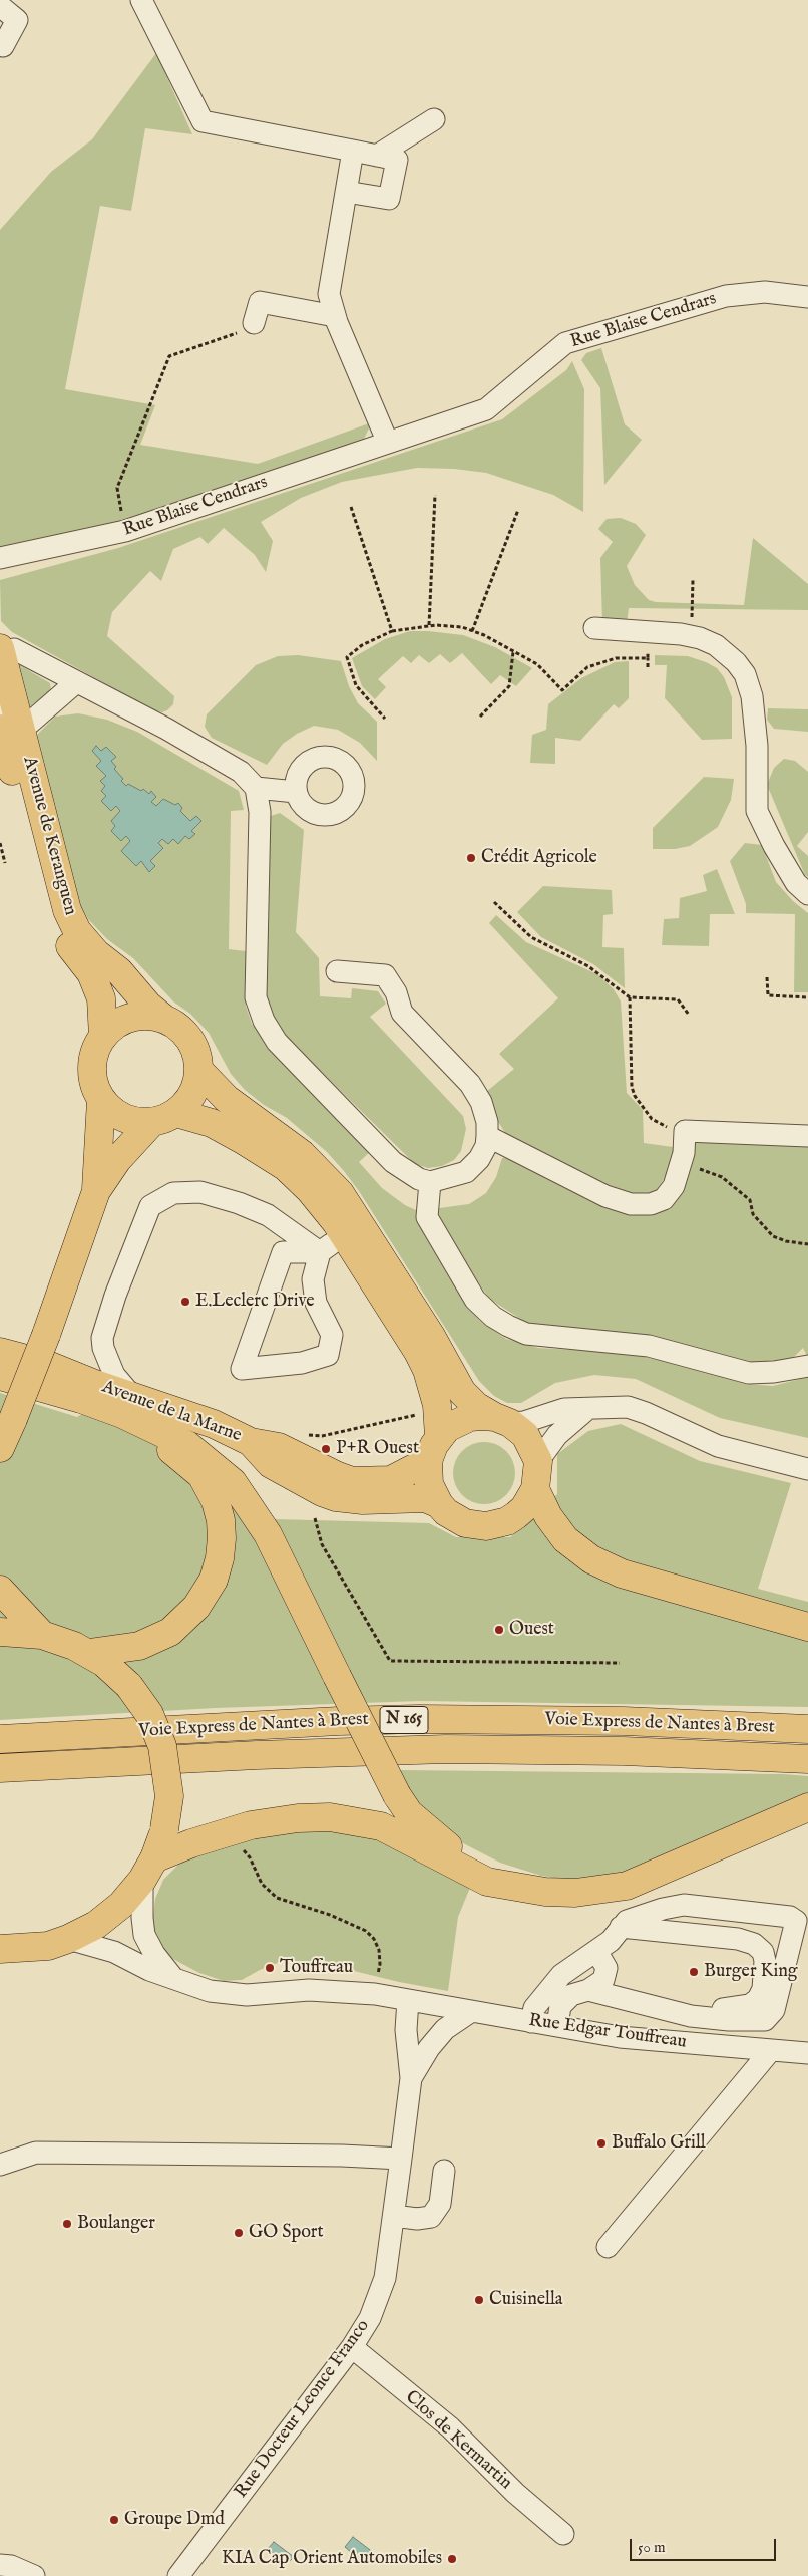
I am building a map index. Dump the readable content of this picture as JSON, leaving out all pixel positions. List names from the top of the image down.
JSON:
{
  "streets": {
    "main road": [
      "Avenue de Keranguen",
      "Avenue de la Marne",
      "N 165",
      "Voie Express de Nantes à Brest"
    ],
    "street": [
      "Rue Blaise Cendrars",
      "Rue Edgar Touffreau",
      "Rue Docteur Leonce Franco",
      "Clos de Kermartin"
    ]
  },
  "crossings": [
    ["Rue Edgar Touffreau", "Rue Docteur Leonce Franco"],
    ["Rue Docteur Leonce Franco", "Clos de Kermartin"]
  ],
  "places": [
    "Crédit Agricole",
    "E.Leclerc Drive",
    "P+R Ouest",
    "Ouest",
    "Touffreau",
    "Burger King",
    "Buffalo Grill",
    "Boulanger",
    "GO Sport",
    "Cuisinella",
    "Groupe Dmd",
    "KIA Cap Orient Automobiles"
  ],
  "scale_bar": "50 m"
}
